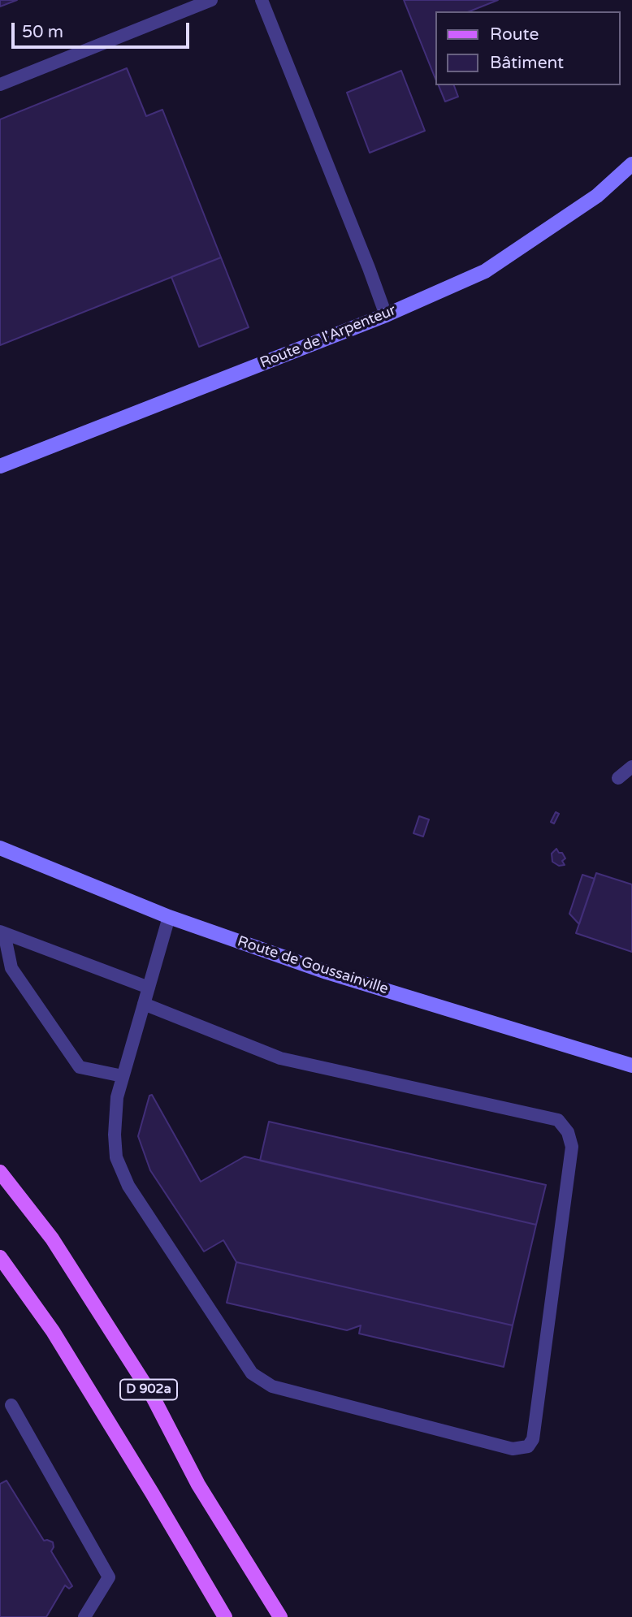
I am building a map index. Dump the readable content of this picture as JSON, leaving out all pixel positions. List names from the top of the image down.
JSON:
{
  "streets": {
    "main road": ["Route de l'Arpenteur", "Route de Goussainville", "D 902a"]
  },
  "legend": ["Route", "Bâtiment"],
  "scale_bar": "50 m"
}
